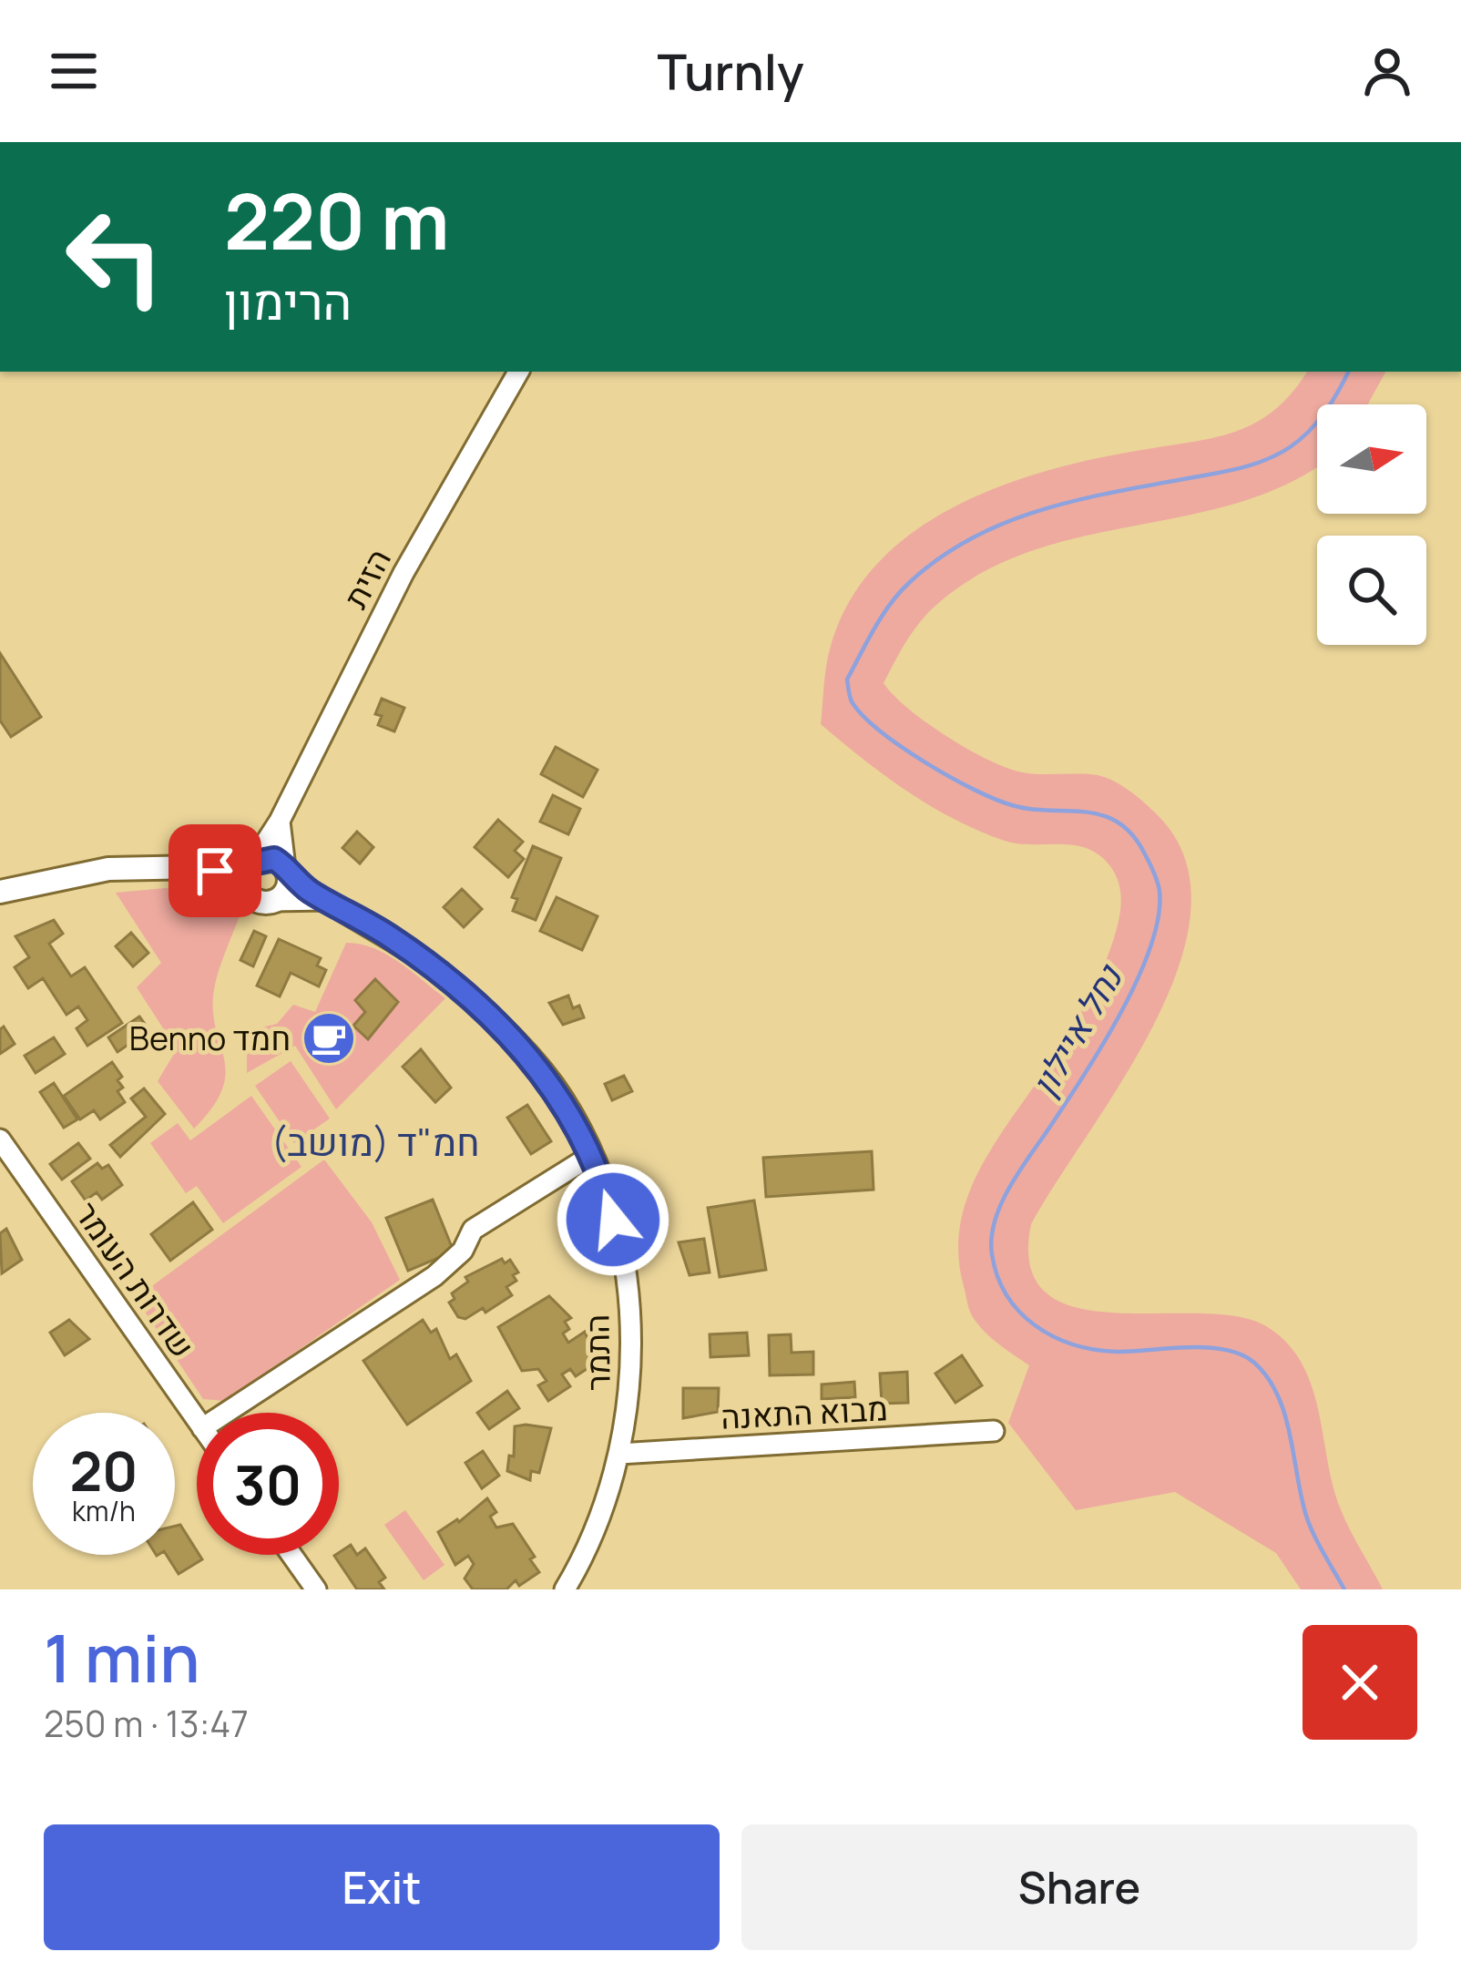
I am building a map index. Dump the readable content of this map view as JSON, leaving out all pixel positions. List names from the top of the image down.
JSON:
{
  "streets": {
    "street": [
      "הזית",
      "שדרות העומר",
      "התמר",
      "מבוא התאנה"
    ]
  },
  "crossings": [
    ["הזית", "התמר"],
    ["התמר", "מבוא התאנה"]
  ],
  "districts": ["חמ\"ד (מושב)"],
  "water": ["נחל איילון"],
  "places": {
    "cafe": ["Benno חמד"]
  },
  "north": "right",
  "page": {
    "header": "Turnly",
    "turn": ["220 m", "הרימון"],
    "speed": "20 km/h",
    "limit": "30",
    "heading": ["1 min", "250 m · 13:47"],
    "buttons": ["Exit", "Share"]
  }
}
